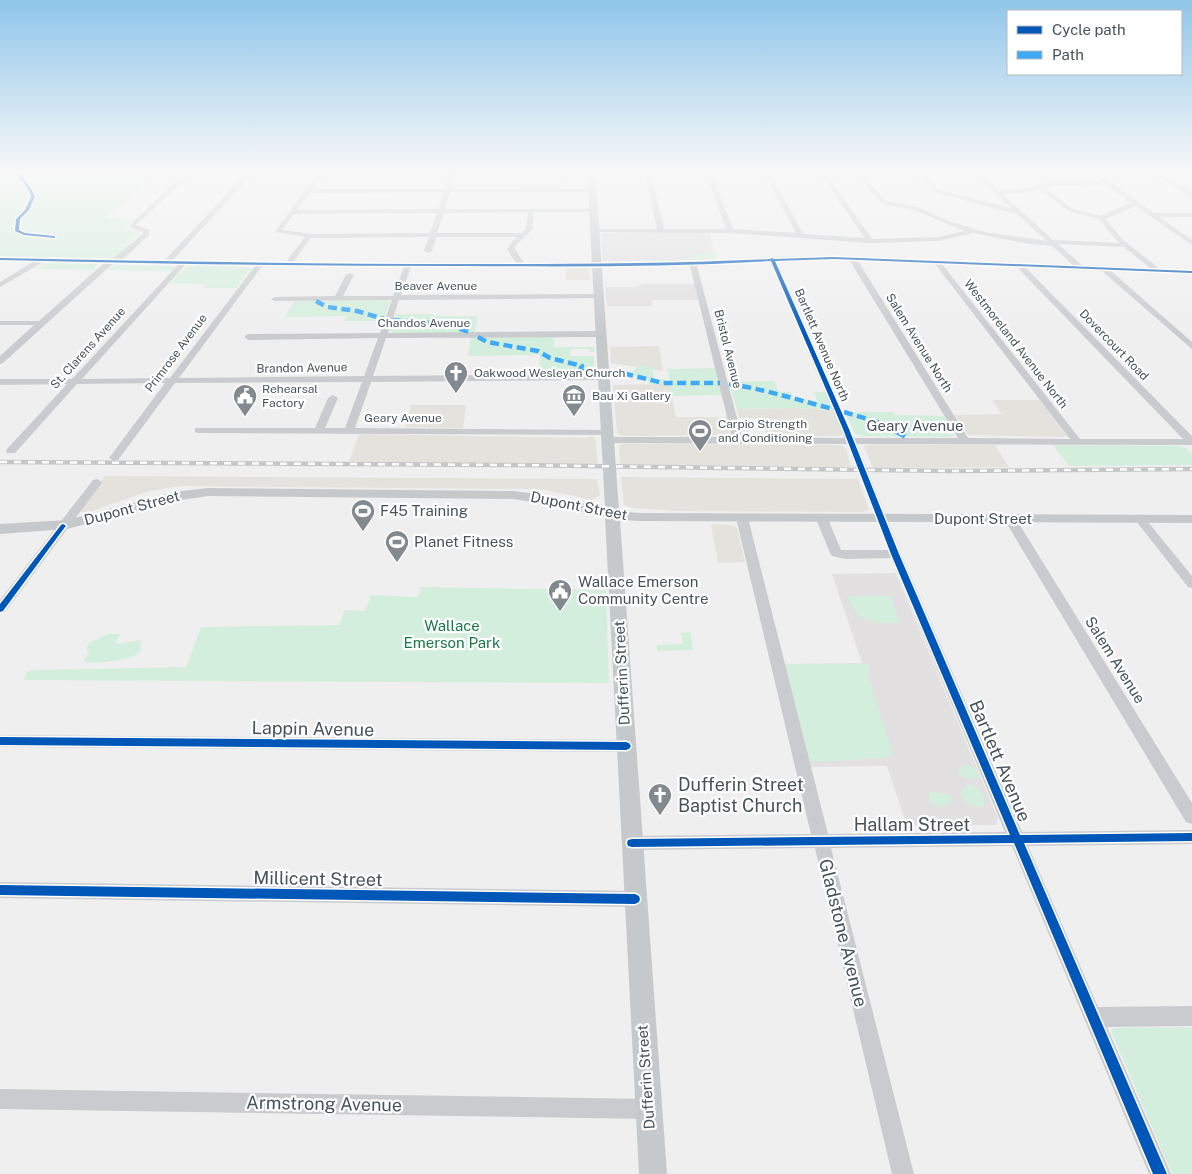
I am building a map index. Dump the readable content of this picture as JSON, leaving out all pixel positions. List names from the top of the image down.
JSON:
{
  "streets": {
    "main road": ["Dupont Street", "Dufferin Street"],
    "street": [
      "Beaver Avenue",
      "Chandos Avenue",
      "Salem Avenue North",
      "Westmoreland Avenue North",
      "Bartlett Avenue North",
      "Dovercourt Road",
      "St. Clarens Avenue",
      "Bristol Avenue",
      "Primrose Avenue",
      "Brandon Avenue",
      "Geary Avenue",
      "Salem Avenue",
      "Lappin Avenue",
      "Bartlett Avenue",
      "Hallam Street",
      "Millicent Street",
      "Gladstone Avenue",
      "Armstrong Avenue"
    ]
  },
  "crossings": [
    ["Beaver Avenue", "Dufferin Street"],
    ["Chandos Avenue", "Dufferin Street"],
    ["Salem Avenue North", "Geary Avenue"],
    ["Westmoreland Avenue North", "Geary Avenue"],
    ["Bartlett Avenue North", "Geary Avenue"],
    ["Bartlett Avenue North", "Bartlett Avenue"],
    ["Dovercourt Road", "Geary Avenue"],
    ["St. Clarens Avenue", "Brandon Avenue"],
    ["Bristol Avenue", "Geary Avenue"],
    ["Primrose Avenue", "Brandon Avenue"],
    ["Brandon Avenue", "Dufferin Street"],
    ["Geary Avenue", "Dufferin Street"],
    ["Geary Avenue", "Bartlett Avenue"],
    ["Dupont Street", "Salem Avenue"],
    ["Dupont Street", "Dufferin Street"],
    ["Dupont Street", "Bartlett Avenue"],
    ["Dupont Street", "Gladstone Avenue"],
    ["Dufferin Street", "Lappin Avenue"],
    ["Dufferin Street", "Hallam Street"],
    ["Dufferin Street", "Millicent Street"],
    ["Dufferin Street", "Armstrong Avenue"],
    ["Bartlett Avenue", "Hallam Street"],
    ["Hallam Street", "Gladstone Avenue"]
  ],
  "parks": ["Wallace Emerson Park"],
  "places": {
    "church": ["Oakwood Wesleyan Church", "Dufferin Street Baptist Church"],
    "public building": ["Rehearsal Factory", "Wallace Emerson Community Centre"],
    "museum": ["Bau Xi Gallery"],
    "sports": ["Carpio Strength and Conditioning", "F45 Training", "Planet Fitness"]
  },
  "legend": ["Cycle path", "Path"]
}
